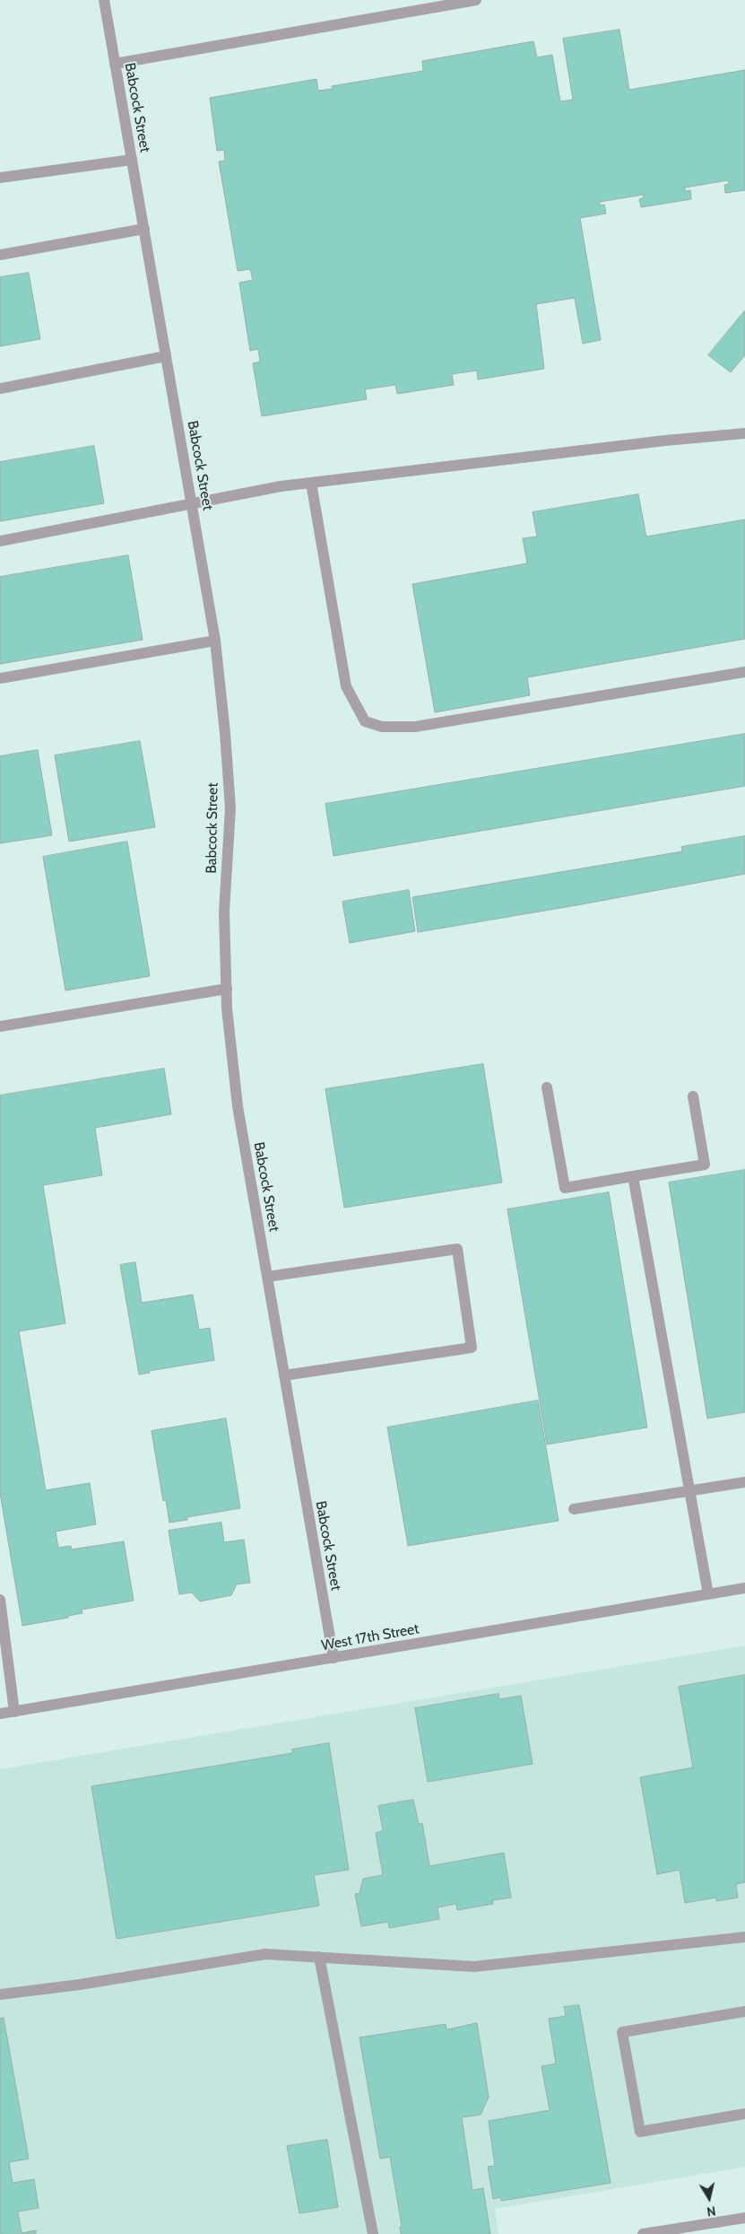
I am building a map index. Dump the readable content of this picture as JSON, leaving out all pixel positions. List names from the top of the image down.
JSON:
{
  "streets": {
    "street": ["Babcock Street", "West 17th Street"]
  },
  "crossings": [
    ["Babcock Street", "West 17th Street"]
  ],
  "north": "bottom"
}
